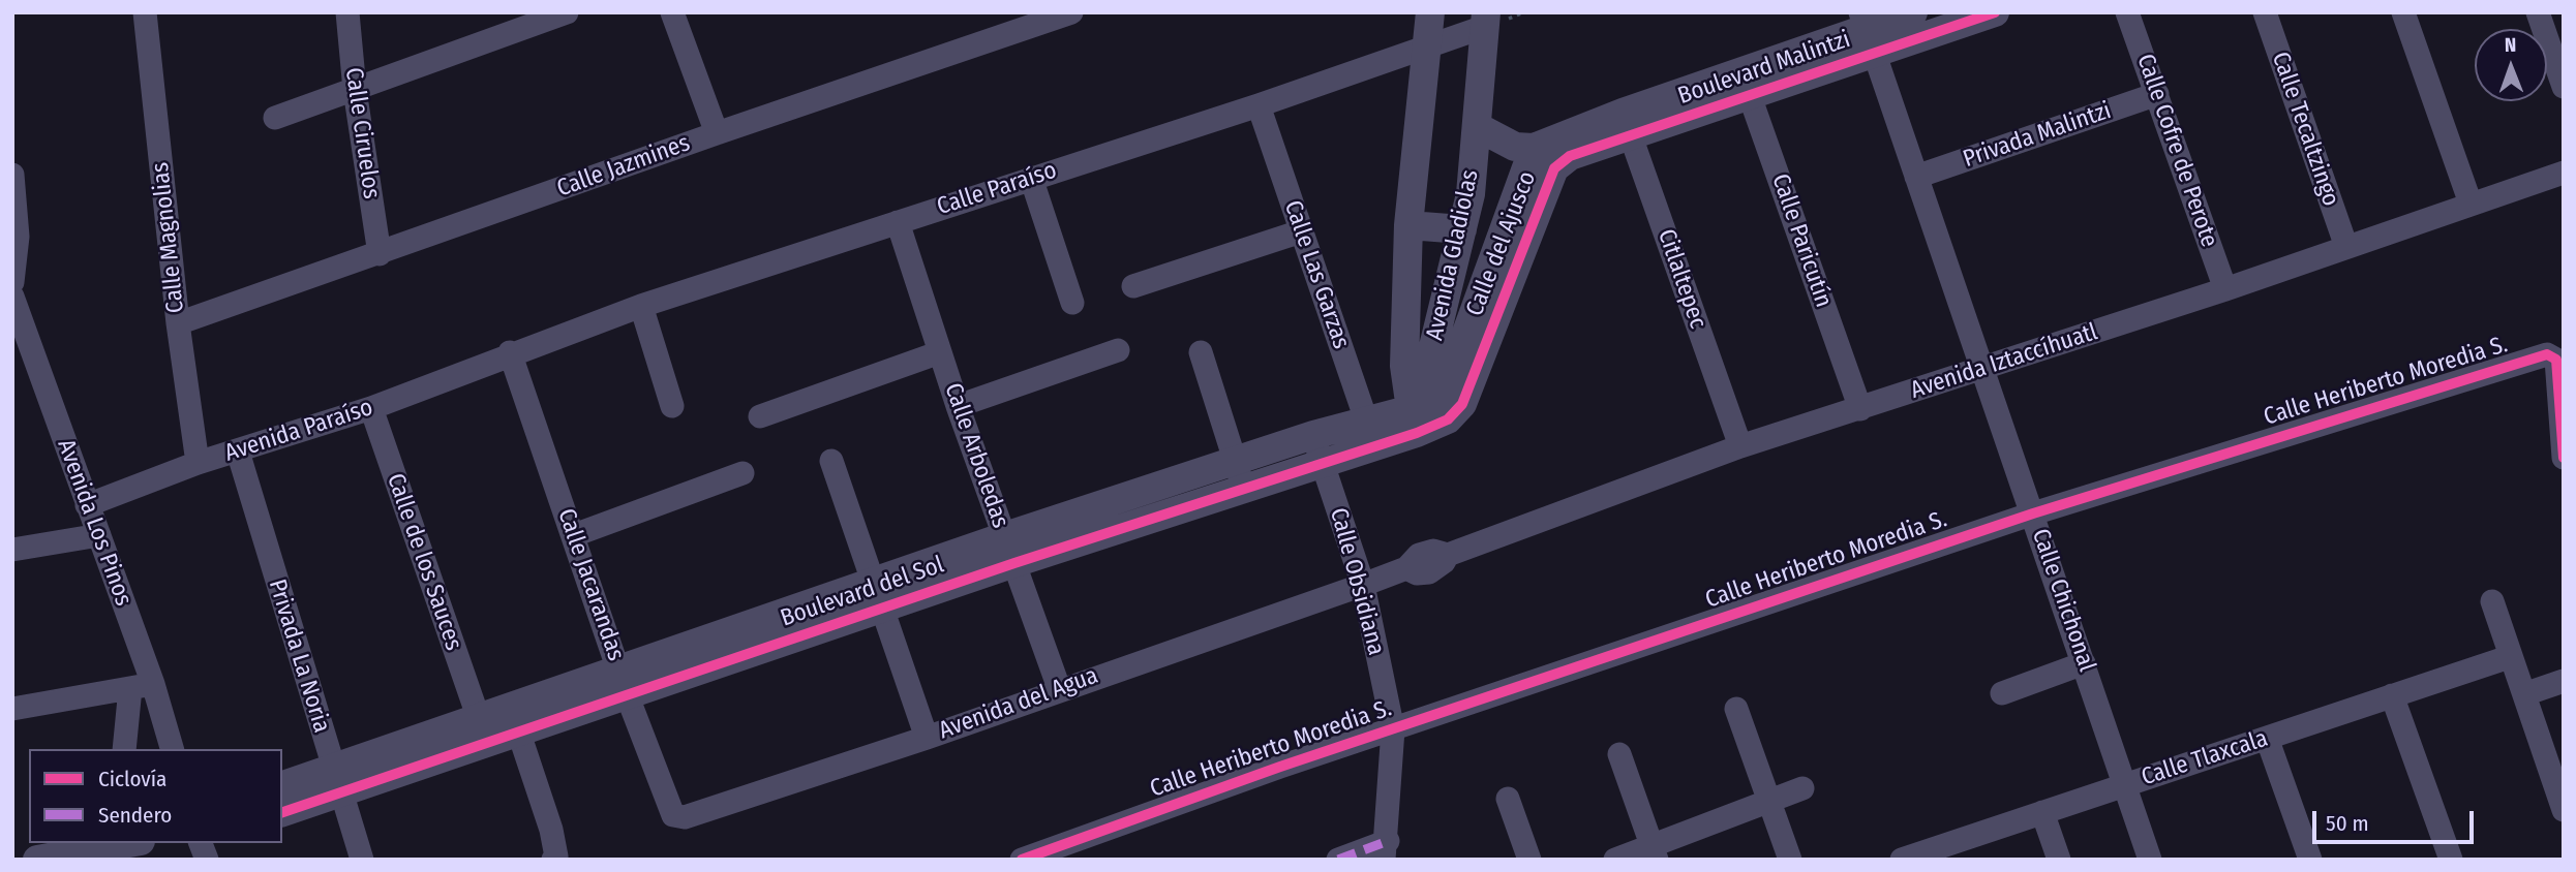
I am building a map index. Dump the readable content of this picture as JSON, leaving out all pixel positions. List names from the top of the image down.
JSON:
{
  "streets": {
    "street": [
      "Boulevard Malintzi",
      "Calle Tecaltzingo",
      "Calle Ciruelos",
      "Privada Malintzi",
      "Calle Cofre de Perote",
      "Calle Jazmines",
      "Calle Paraíso",
      "Calle Magnolias",
      "Calle Paricutín",
      "Calle del Ajusco",
      "Avenida Gladiolas",
      "Calle Las Garzas",
      "Citlaltepec",
      "Avenida Iztaccíhuatl",
      "Calle Heriberto Moredia S.",
      "Avenida Paraíso",
      "Calle Arboledas",
      "Avenida Los Pinos",
      "Calle de los Sauces",
      "Calle Obsidiana",
      "Calle Jacarandas",
      "Boulevard del Sol",
      "Calle Chichonal",
      "Privada La Noria",
      "Avenida del Agua",
      "Calle Tlaxcala"
    ]
  },
  "crossings": [
    ["Boulevard Malintzi", "Calle Paricutín"],
    ["Boulevard Malintzi", "Calle del Ajusco"],
    ["Boulevard Malintzi", "Citlaltepec"],
    ["Boulevard Malintzi", "Calle Chichonal"],
    ["Calle Tecaltzingo", "Avenida Iztaccíhuatl"],
    ["Calle Ciruelos", "Calle Jazmines"],
    ["Privada Malintzi", "Calle Cofre de Perote"],
    ["Privada Malintzi", "Calle Chichonal"],
    ["Calle Cofre de Perote", "Avenida Iztaccíhuatl"],
    ["Calle Jazmines", "Calle Magnolias"],
    ["Calle Paraíso", "Avenida Gladiolas"],
    ["Calle Paraíso", "Calle Las Garzas"],
    ["Calle Paraíso", "Avenida Paraíso"],
    ["Calle Paraíso", "Calle Arboledas"],
    ["Calle Paraíso", "Calle Jacarandas"],
    ["Calle Magnolias", "Avenida Paraíso"],
    ["Calle Paricutín", "Avenida Iztaccíhuatl"],
    ["Calle del Ajusco", "Avenida Gladiolas"],
    ["Calle del Ajusco", "Citlaltepec"],
    ["Calle del Ajusco", "Boulevard del Sol"],
    ["Avenida Gladiolas", "Boulevard del Sol"],
    ["Calle Las Garzas", "Boulevard del Sol"],
    ["Citlaltepec", "Avenida Iztaccíhuatl"],
    ["Avenida Iztaccíhuatl", "Calle Obsidiana"],
    ["Avenida Iztaccíhuatl", "Calle Chichonal"],
    ["Avenida Iztaccíhuatl", "Avenida del Agua"],
    ["Calle Heriberto Moredia S.", "Calle Obsidiana"],
    ["Calle Heriberto Moredia S.", "Calle Chichonal"],
    ["Avenida Paraíso", "Avenida Los Pinos"],
    ["Avenida Paraíso", "Calle de los Sauces"],
    ["Avenida Paraíso", "Calle Jacarandas"],
    ["Avenida Paraíso", "Privada La Noria"],
    ["Calle Arboledas", "Boulevard del Sol"],
    ["Calle Arboledas", "Avenida del Agua"],
    ["Calle de los Sauces", "Boulevard del Sol"],
    ["Calle Obsidiana", "Boulevard del Sol"],
    ["Calle Obsidiana", "Avenida del Agua"],
    ["Calle Jacarandas", "Boulevard del Sol"],
    ["Calle Jacarandas", "Avenida del Agua"],
    ["Boulevard del Sol", "Privada La Noria"],
    ["Calle Chichonal", "Calle Tlaxcala"]
  ],
  "legend": ["Ciclovía", "Sendero"],
  "scale_bar": "50 m",
  "north": "top"
}
